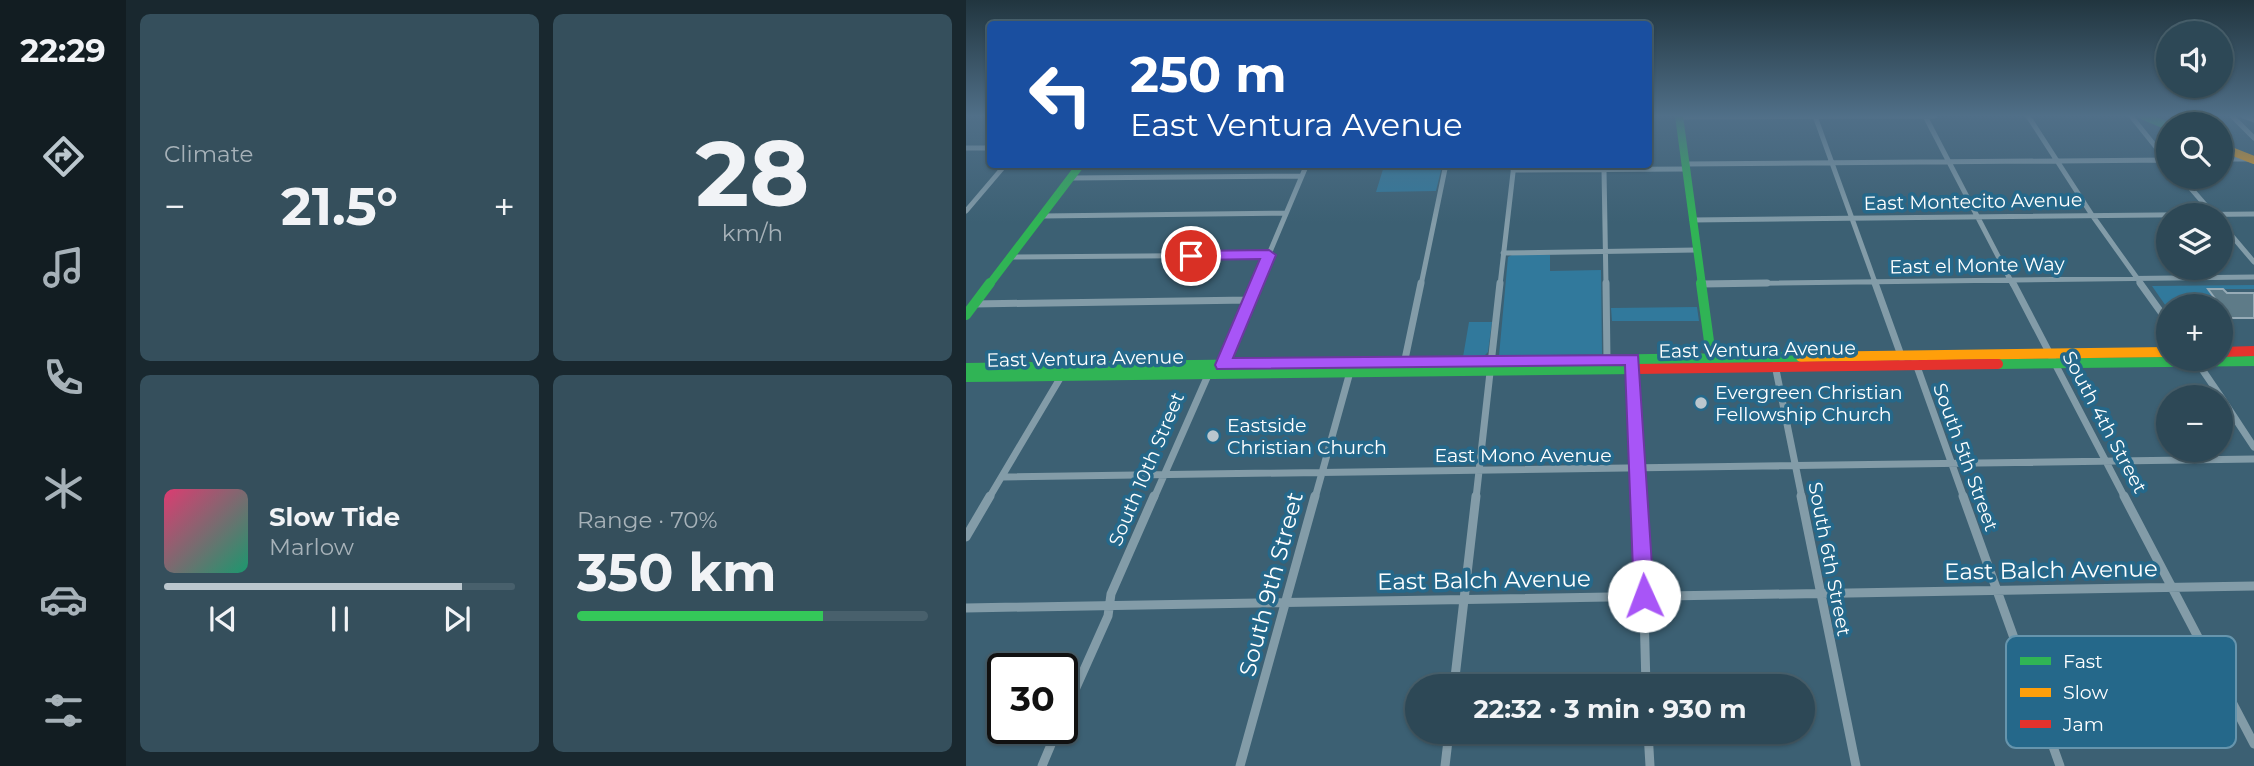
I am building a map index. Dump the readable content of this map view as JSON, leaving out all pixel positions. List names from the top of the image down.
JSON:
{
  "streets": {
    "main road": ["East Ventura Avenue"],
    "street": [
      "East Montecito Avenue",
      "East el Monte Way",
      "South 4th Street",
      "East Mono Avenue",
      "South 5th Street",
      "South 10th Street",
      "South 6th Street",
      "East Balch Avenue",
      "South 9th Street"
    ]
  },
  "crossings": [
    ["East Montecito Avenue", "South 4th Street"],
    ["East el Monte Way", "South 4th Street"],
    ["East Ventura Avenue", "South 4th Street"],
    ["East Ventura Avenue", "South 5th Street"],
    ["East Ventura Avenue", "South 10th Street"],
    ["East Ventura Avenue", "South 6th Street"],
    ["East Ventura Avenue", "South 9th Street"],
    ["South 4th Street", "East Mono Avenue"],
    ["South 4th Street", "East Balch Avenue"],
    ["East Mono Avenue", "South 5th Street"],
    ["East Mono Avenue", "South 10th Street"],
    ["East Mono Avenue", "South 6th Street"],
    ["East Mono Avenue", "South 9th Street"],
    ["South 5th Street", "East Balch Avenue"],
    ["South 10th Street", "East Balch Avenue"],
    ["South 6th Street", "East Balch Avenue"],
    ["East Balch Avenue", "South 9th Street"]
  ],
  "places": ["Evergreen Christian Fellowship Church", "Eastside Christian Church"],
  "legend": ["Fast", "Slow", "Jam"],
  "page": {
    "tabs": "22:29",
    "tile": [
      "Climate",
      ["28", "km/h"],
      ["Range · 70%", "350 km"]
    ],
    "map_buttons": ["+", "−"],
    "turn": ["250 m", "East Ventura Avenue"],
    "heat": ["−", "21.5°", "+"],
    "song": ["Slow Tide", "Marlow"],
    "limit": "30",
    "trip": "22:32 · 3 min · 930 m"
  }
}
